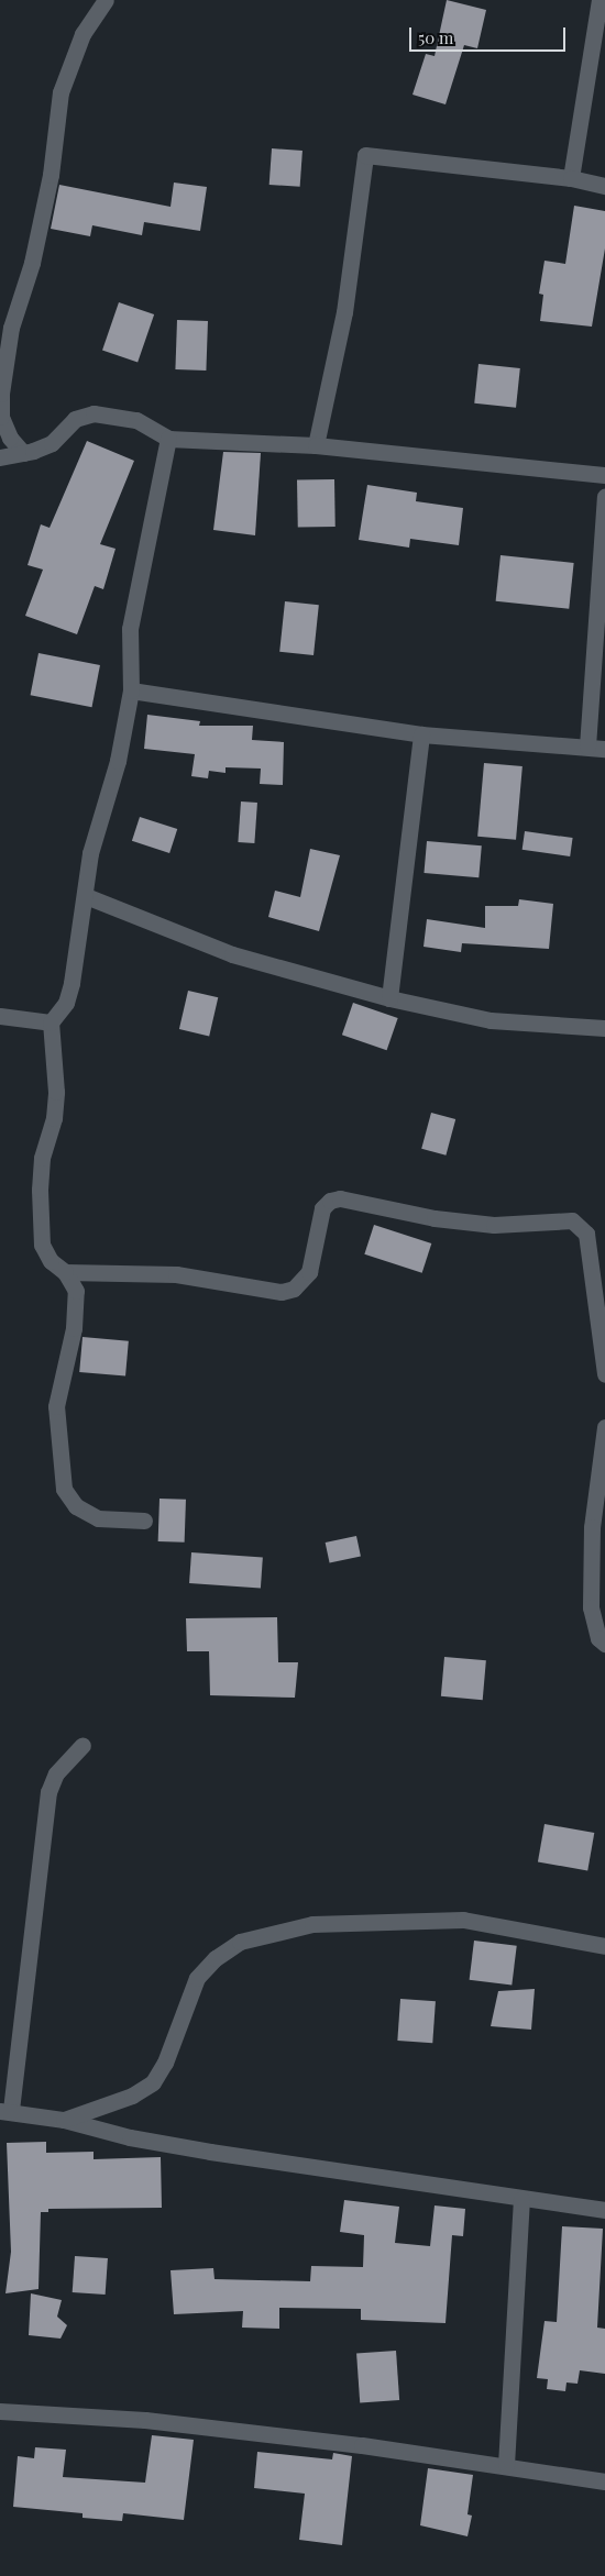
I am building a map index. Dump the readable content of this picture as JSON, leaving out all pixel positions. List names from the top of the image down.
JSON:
{
  "scale_bar": "50 m"
}
